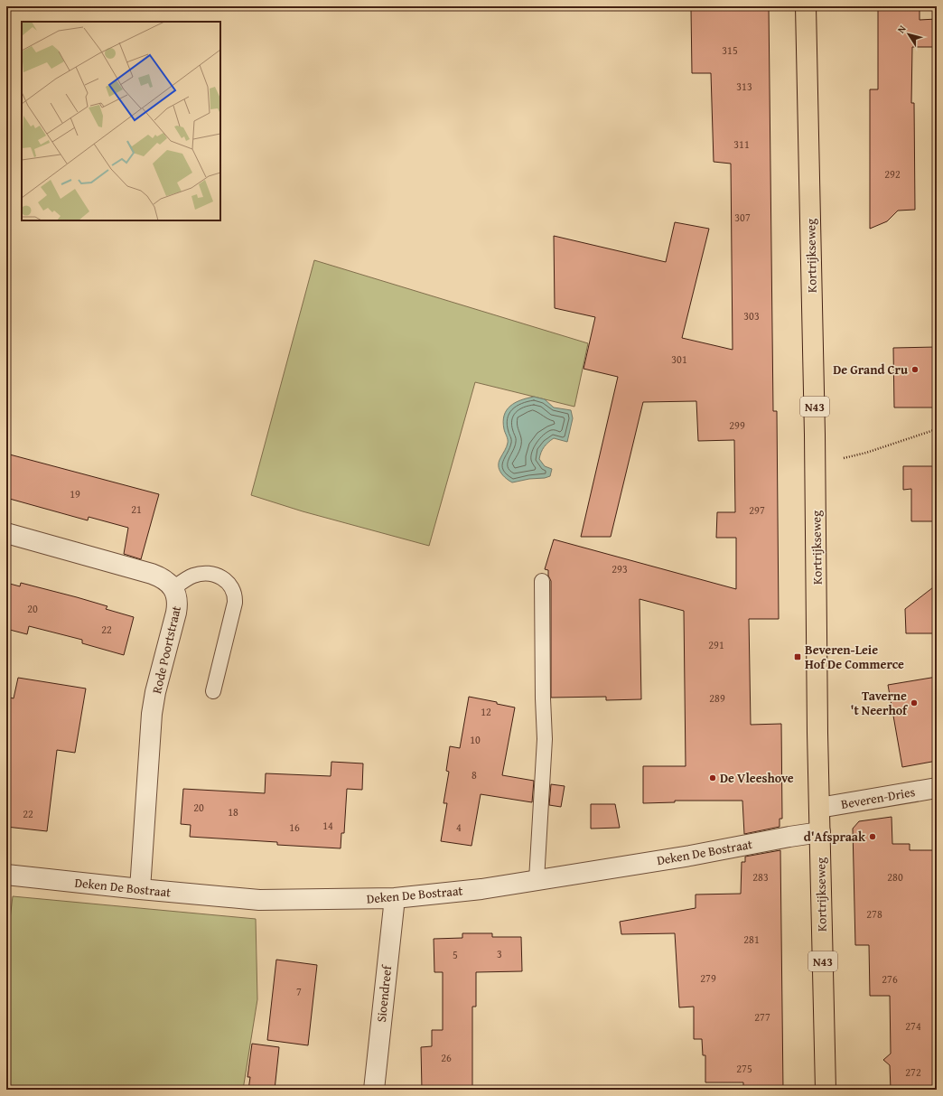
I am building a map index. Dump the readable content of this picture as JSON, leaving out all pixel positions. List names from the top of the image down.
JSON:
{
  "streets": {
    "main road": ["Kortrijkseweg", "N43"],
    "street": [
      "Rode Poortstraat",
      "Beveren-Dries",
      "Deken De Bostraat",
      "Sioendreef"
    ]
  },
  "crossings": [
    ["Kortrijkseweg", "Beveren-Dries"],
    ["Kortrijkseweg", "Deken De Bostraat"],
    ["Rode Poortstraat", "Deken De Bostraat"],
    ["Deken De Bostraat", "Sioendreef"]
  ],
  "places": {
    "other": [
      "De Grand Cru",
      "Taverne 't Neerhof",
      "De Vleeshove",
      "d'Afspraak"
    ],
    "transit": ["Beveren-Leie Hof De Commerce"]
  },
  "house_numbers": [
    "315",
    "313",
    "311",
    "292",
    "307",
    "303",
    "301",
    "299",
    "19",
    "21",
    "297",
    "293",
    "20",
    "22",
    "291",
    "289",
    "12",
    "10",
    "8",
    "20",
    "18",
    "22",
    "14",
    "16",
    "4",
    "283",
    "280",
    "278",
    "281",
    "3",
    "5",
    "279",
    "276",
    "7",
    "277",
    "274",
    "26",
    "275",
    "272"
  ],
  "north": "top left"
}
